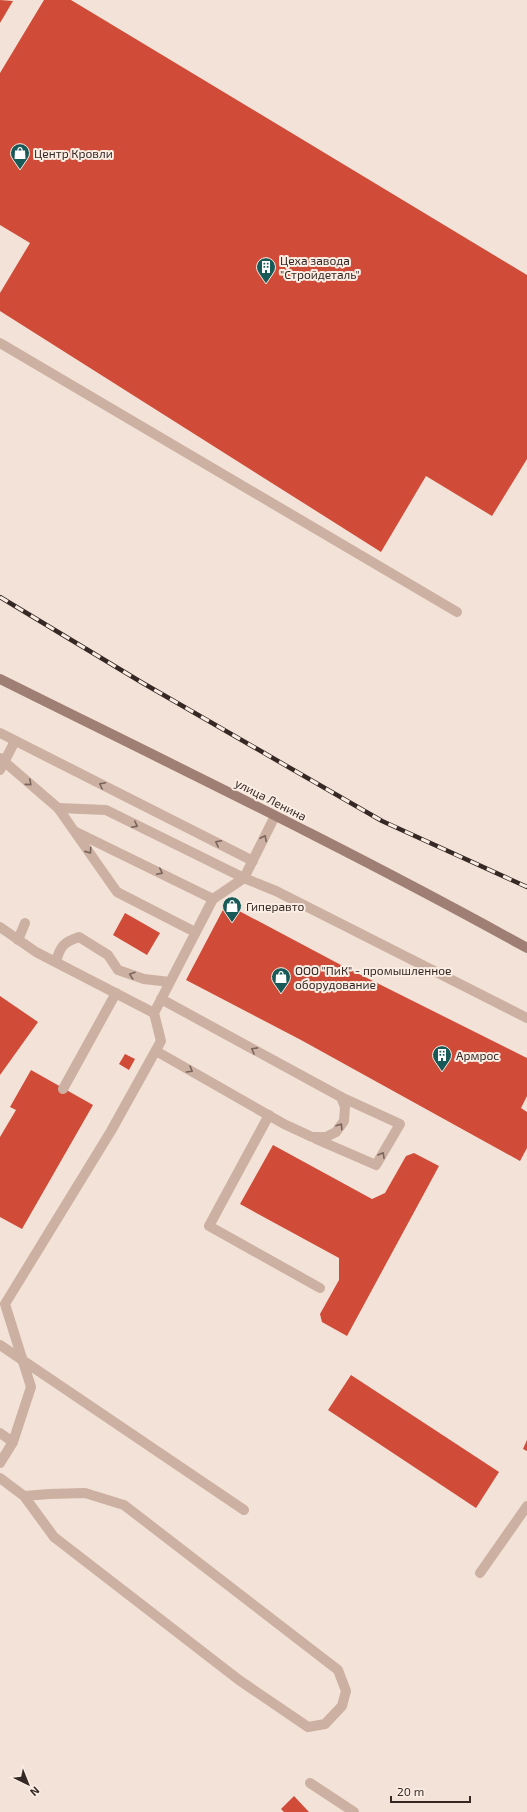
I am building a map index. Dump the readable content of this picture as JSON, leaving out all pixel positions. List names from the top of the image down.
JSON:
{
  "streets": {
    "main road": ["улица Ленина"]
  },
  "places": {
    "shop": ["Центр Кровли", "Гиперавто", "ООО \"ПиК\" - промышленное оборудование"],
    "building": ["Цеха завода \"Стройдеталь\"", "Армрос"]
  },
  "scale_bar": "20 m",
  "north": "bottom right"
}
